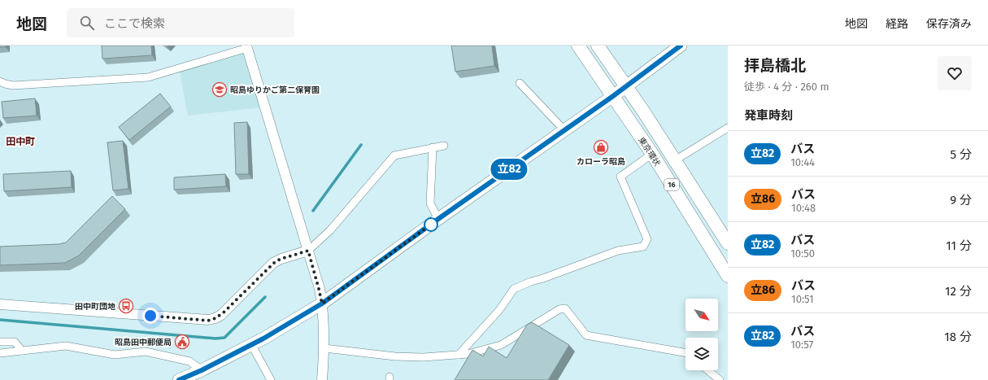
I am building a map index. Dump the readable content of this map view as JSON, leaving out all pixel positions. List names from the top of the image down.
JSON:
{
  "streets": {
    "highway": ["東京環状", "16"]
  },
  "districts": ["田中町"],
  "places": {
    "school or university": ["昭島ゆりかご第二保育園"],
    "shop": ["カローラ昭島"],
    "bus stop": ["田中町団地"],
    "public building": ["昭島田中郵便局"]
  },
  "lines": ["bus line 立82"],
  "north": "bottom right",
  "page": {
    "header": "地図",
    "search": "ここで検索",
    "nav": ["地図", "経路", "保存済み"],
    "on_map": "立82",
    "heading": [
      ["拝島橋北", "徒歩 · 4 分 · 260 m"],
      "発車時刻"
    ],
    "list": [
      {
        "mark": "立82",
        "name": "バス",
        "note": "10:44",
        "value": "5 分"
      },
      {
        "mark": "立86",
        "name": "バス",
        "note": "10:48",
        "value": "9 分"
      },
      {
        "mark": "立82",
        "name": "バス",
        "note": "10:50",
        "value": "11 分"
      },
      {
        "mark": "立86",
        "name": "バス",
        "note": "10:51",
        "value": "12 分"
      },
      {
        "mark": "立82",
        "name": "バス",
        "note": "10:57",
        "value": "18 分"
      }
    ]
  }
}
